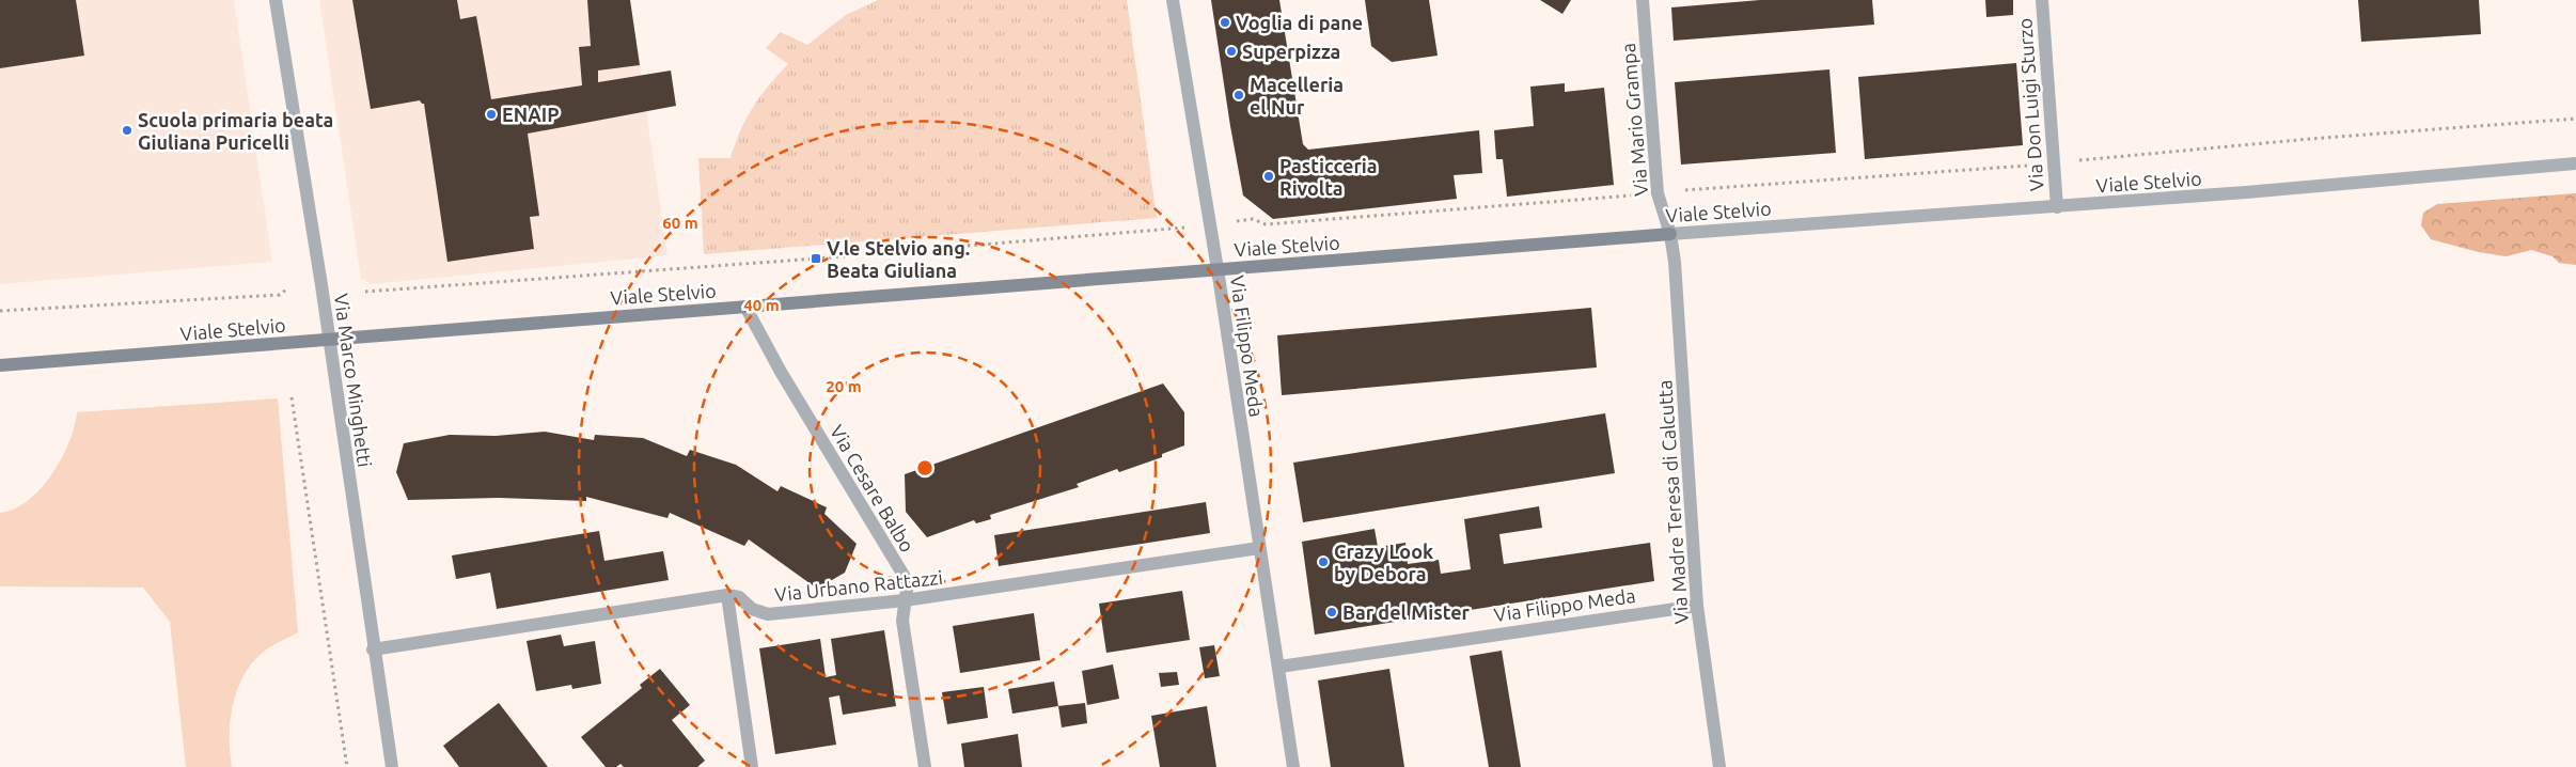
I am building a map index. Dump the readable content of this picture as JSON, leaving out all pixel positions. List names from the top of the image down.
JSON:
{
  "streets": {
    "street": [
      "Via Don Luigi Sturzo",
      "Via Mario Grampa",
      "Viale Stelvio",
      "Via Filippo Meda",
      "Via Marco Minghetti",
      "Via Cesare Balbo",
      "Via Madre Teresa di Calcutta",
      "Via Urbano Rattazzi"
    ]
  },
  "crossings": [
    ["Via Don Luigi Sturzo", "Viale Stelvio"],
    ["Via Mario Grampa", "Viale Stelvio"],
    ["Via Mario Grampa", "Via Madre Teresa di Calcutta"],
    ["Viale Stelvio", "Via Filippo Meda"],
    ["Viale Stelvio", "Via Marco Minghetti"],
    ["Viale Stelvio", "Via Cesare Balbo"],
    ["Viale Stelvio", "Via Madre Teresa di Calcutta"],
    ["Via Filippo Meda", "Via Madre Teresa di Calcutta"],
    ["Via Filippo Meda", "Via Urbano Rattazzi"],
    ["Via Cesare Balbo", "Via Urbano Rattazzi"]
  ],
  "places": {
    "other": [
      "Voglia di pane",
      "Superpizza",
      "Macelleria el Nur",
      "ENAIP",
      "Scuola primaria beata Giuliana Puricelli",
      "Pasticceria Rivolta",
      "Crazy Look by Debora",
      "Bar del Mister"
    ],
    "transit": ["V.le Stelvio ang. Beata Giuliana"]
  },
  "rings": ["60 m", "40 m", "20 m"]
}
